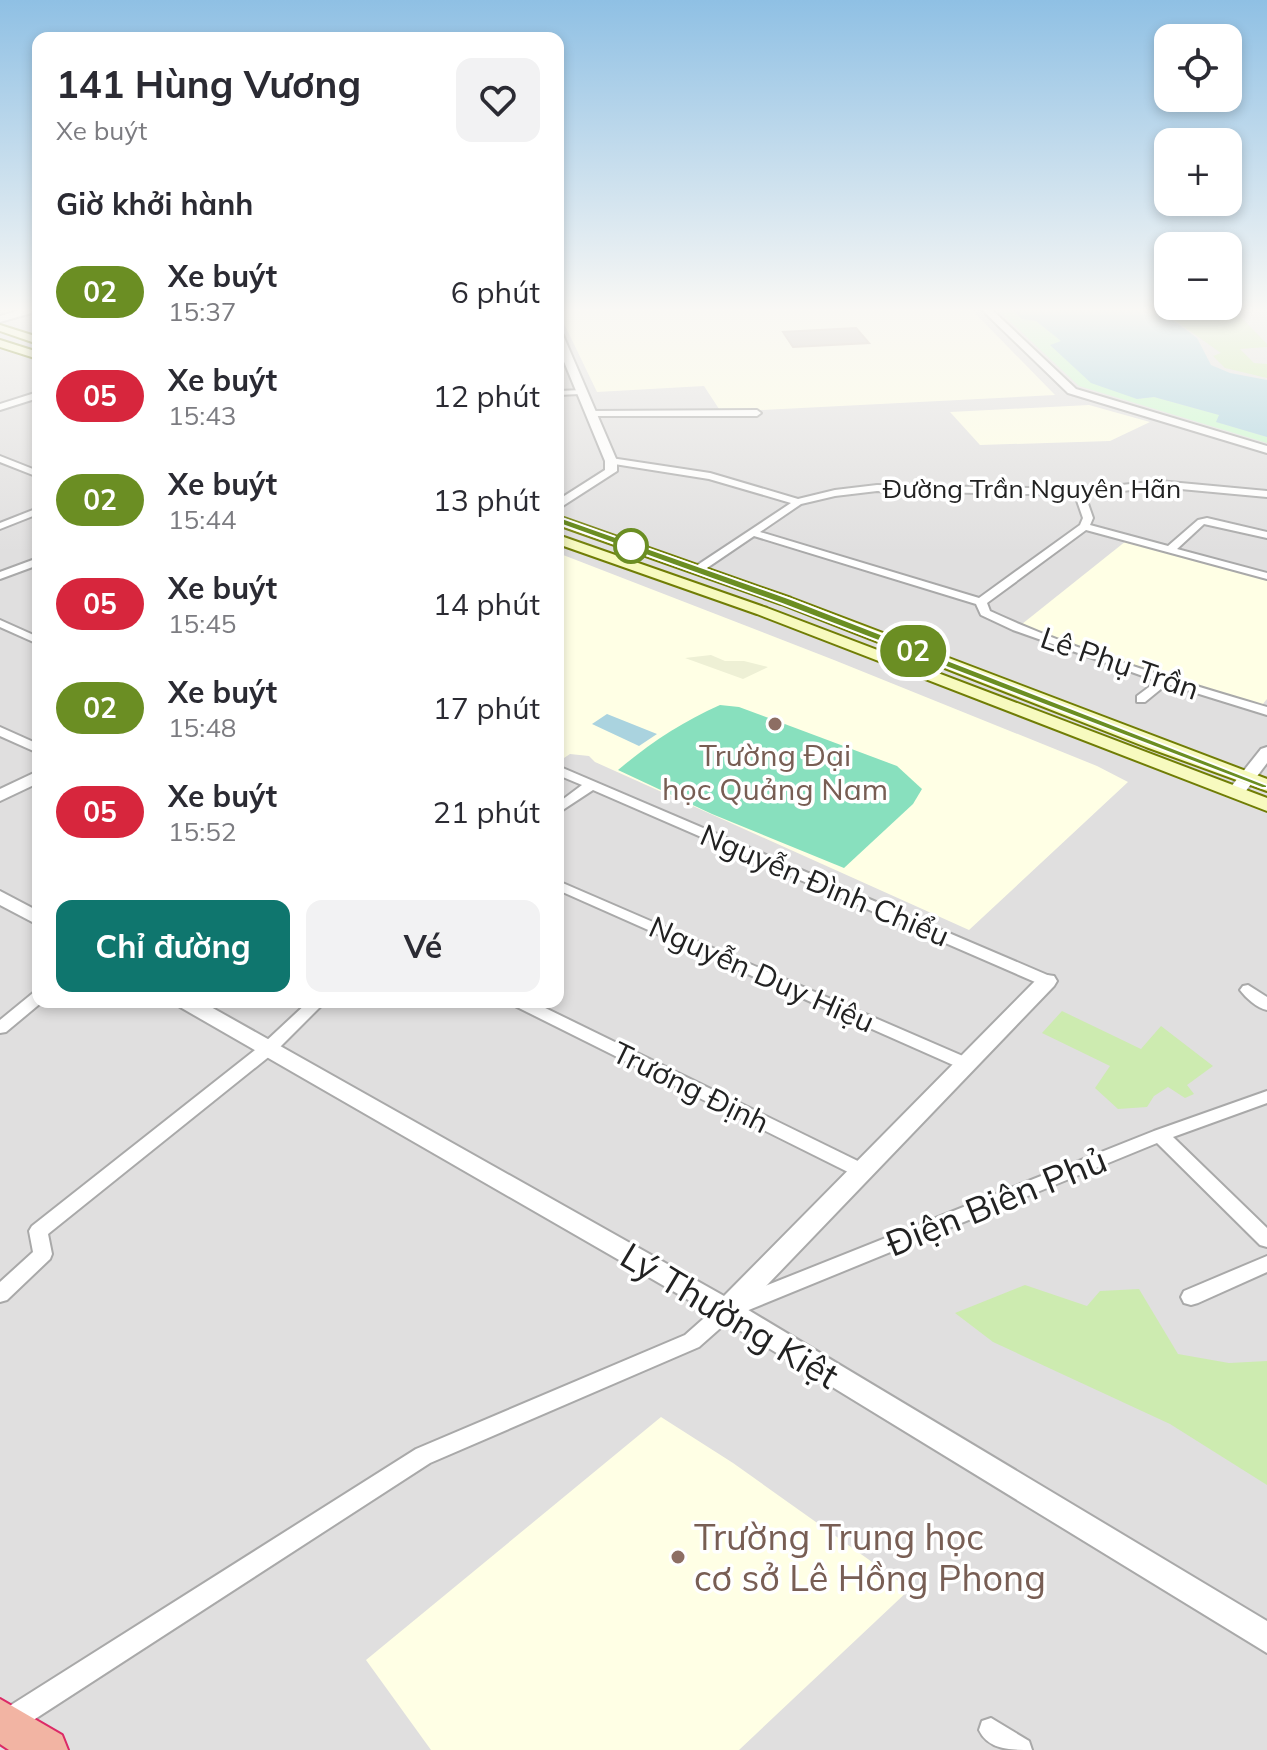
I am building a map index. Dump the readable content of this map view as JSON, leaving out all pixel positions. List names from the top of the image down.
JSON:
{
  "streets": {
    "street": [
      "Đường Trần Nguyên Hãn",
      "Lê Phụ Trần",
      "Nguyễn Đình Chiểu",
      "Nguyễn Duy Hiệu",
      "Trương Định",
      "Điện Biên Phủ",
      "Lý Thường Kiệt"
    ]
  },
  "crossings": [
    ["Điện Biên Phủ", "Lý Thường Kiệt"]
  ],
  "places": ["Trường Đại học Quảng Nam", "Trường Trung học cơ sở Lê Hồng Phong"],
  "lines": ["bus line 02"],
  "page": {
    "on_map": "02",
    "map_buttons": ["+", "−"],
    "heading": [
      ["141 Hùng Vương", "Xe buýt"],
      "Giờ khởi hành"
    ],
    "list": [
      {
        "mark": "02",
        "name": "Xe buýt",
        "note": "15:37",
        "value": "6 phút"
      },
      {
        "mark": "05",
        "name": "Xe buýt",
        "note": "15:43",
        "value": "12 phút"
      },
      {
        "mark": "02",
        "name": "Xe buýt",
        "note": "15:44",
        "value": "13 phút"
      },
      {
        "mark": "05",
        "name": "Xe buýt",
        "note": "15:45",
        "value": "14 phút"
      },
      {
        "mark": "02",
        "name": "Xe buýt",
        "note": "15:48",
        "value": "17 phút"
      },
      {
        "mark": "05",
        "name": "Xe buýt",
        "note": "15:52",
        "value": "21 phút"
      }
    ],
    "buttons": ["Chỉ đường", "Vé"]
  }
}
